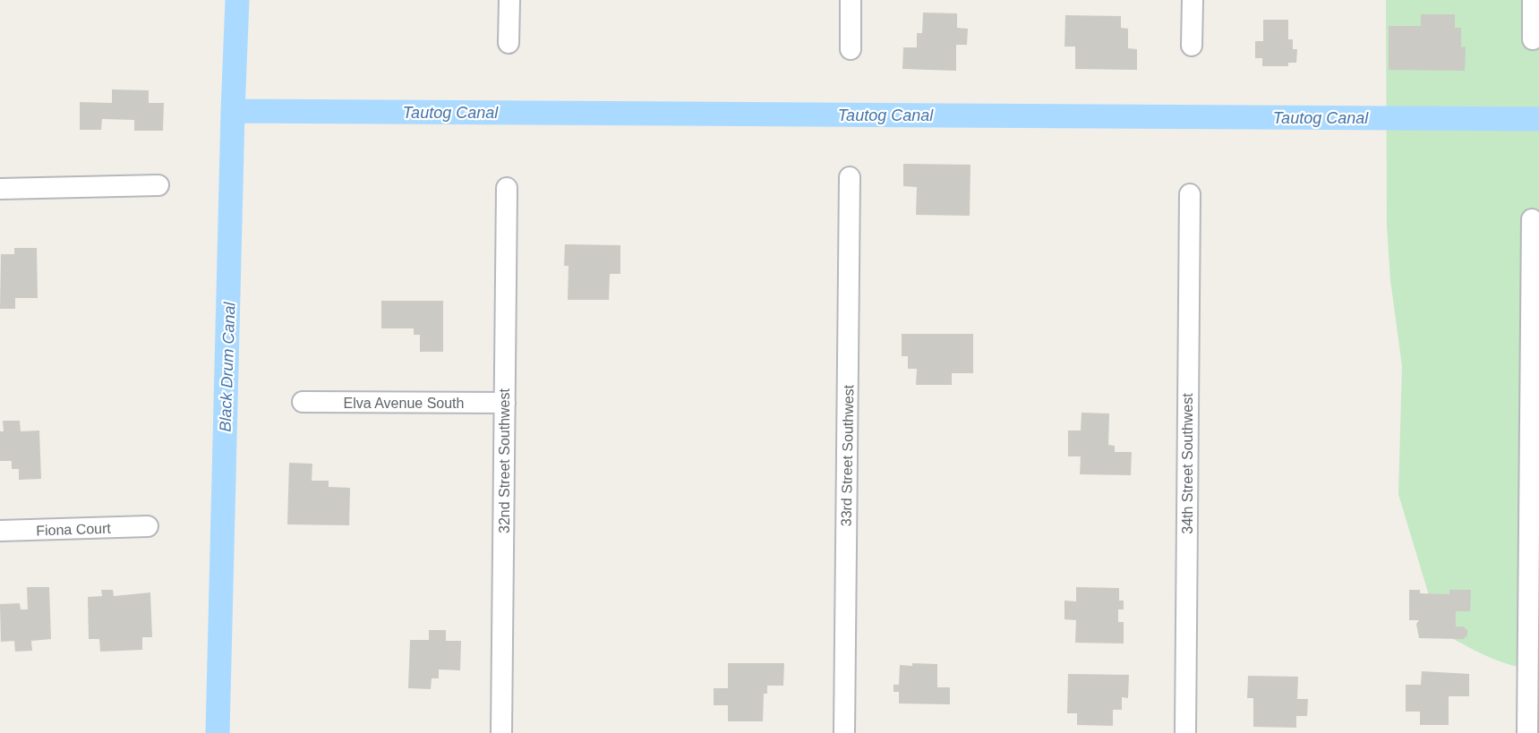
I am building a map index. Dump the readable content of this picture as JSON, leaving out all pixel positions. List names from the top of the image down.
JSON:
{
  "streets": {
    "street": [
      "Elva Avenue South",
      "33rd Street Southwest",
      "32nd Street Southwest",
      "34th Street Southwest",
      "Fiona Court"
    ]
  },
  "crossings": [
    ["Elva Avenue South", "32nd Street Southwest"]
  ],
  "water": ["Tautog Canal", "Black Drum Canal"]
}
